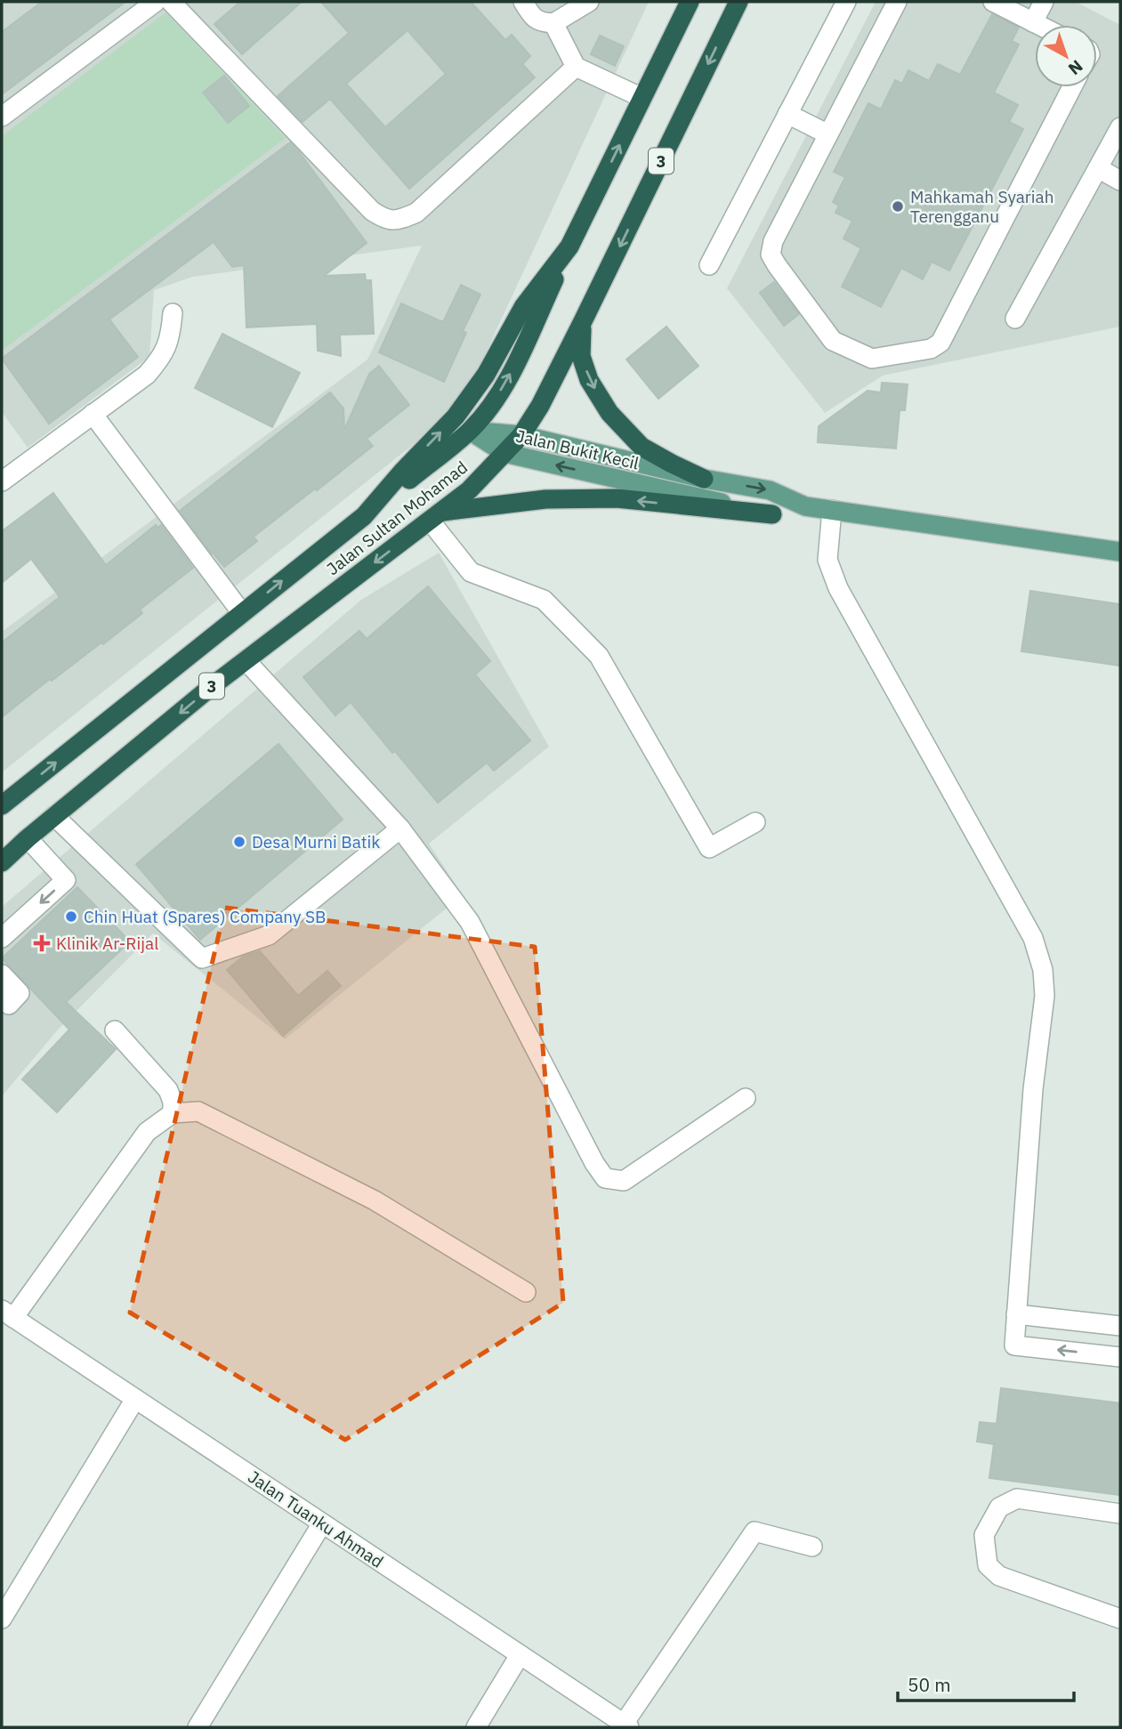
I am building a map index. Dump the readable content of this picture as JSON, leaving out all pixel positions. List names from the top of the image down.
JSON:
{
  "streets": {
    "highway": ["3", "Jalan Sultan Mohamad"],
    "main road": ["Jalan Bukit Kecil"],
    "street": ["Jalan Tuanku Ahmad"]
  },
  "crossings": [
    ["3", "Jalan Bukit Kecil"],
    ["3", "Jalan Sultan Mohamad"],
    ["Jalan Bukit Kecil", "Jalan Sultan Mohamad"]
  ],
  "places": {
    "other": ["Mahkamah Syariah Terengganu", "Desa Murni Batik", "Chin Huat (Spares) Company SB"],
    "health": ["Klinik Ar-Rijal"]
  },
  "scale_bar": "50 m",
  "north": "bottom right"
}
